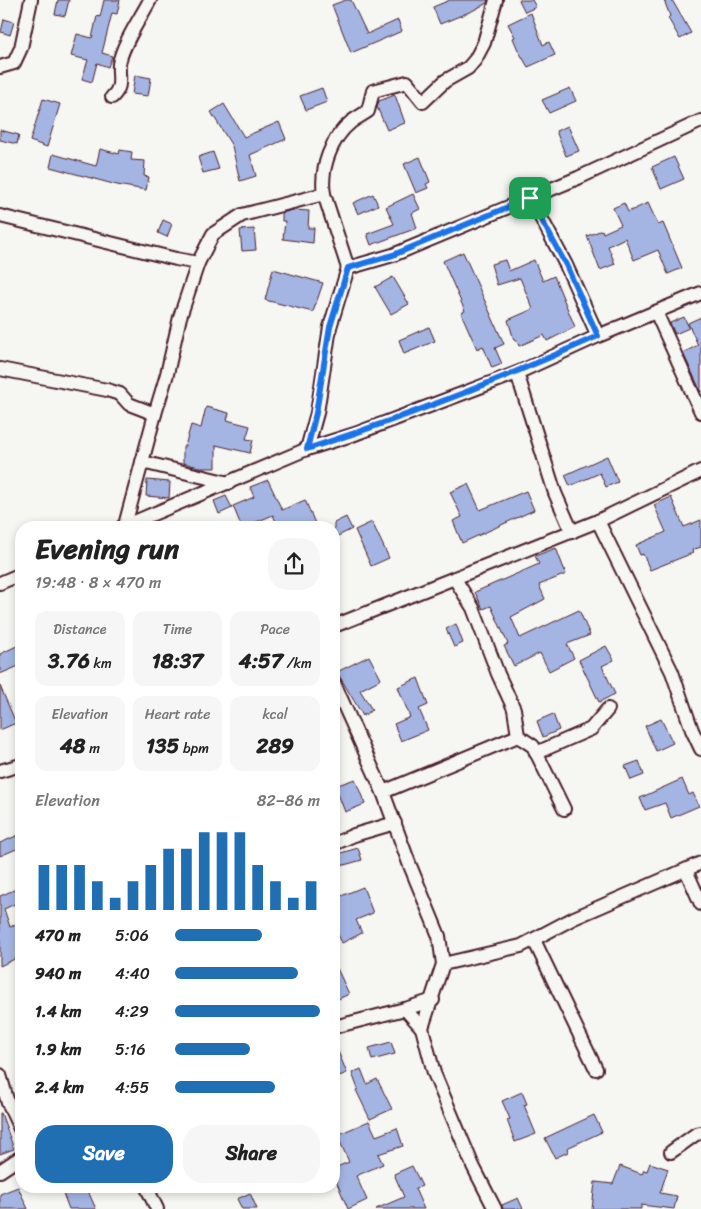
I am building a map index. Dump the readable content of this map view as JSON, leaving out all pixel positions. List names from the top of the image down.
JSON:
{
  "page": {
    "heading": ["Evening run", "19:48 · 8 × 470 m"],
    "stats": [
      ["Distance", "3.76 km"],
      ["Time", "18:37"],
      ["Pace", "4:57 /km"],
      ["Elevation", "48 m"],
      ["Heart rate", "135 bpm"],
      ["kcal", "289"]
    ],
    "chart": ["Elevation", "82–86 m"],
    "list": [
      {
        "name": "470 m",
        "note": "5:06"
      },
      {
        "name": "940 m",
        "note": "4:40"
      },
      {
        "name": "1.4 km",
        "note": "4:29"
      },
      {
        "name": "1.9 km",
        "note": "5:16"
      },
      {
        "name": "2.4 km",
        "note": "4:55"
      }
    ],
    "buttons": ["Save", "Share"]
  }
}
